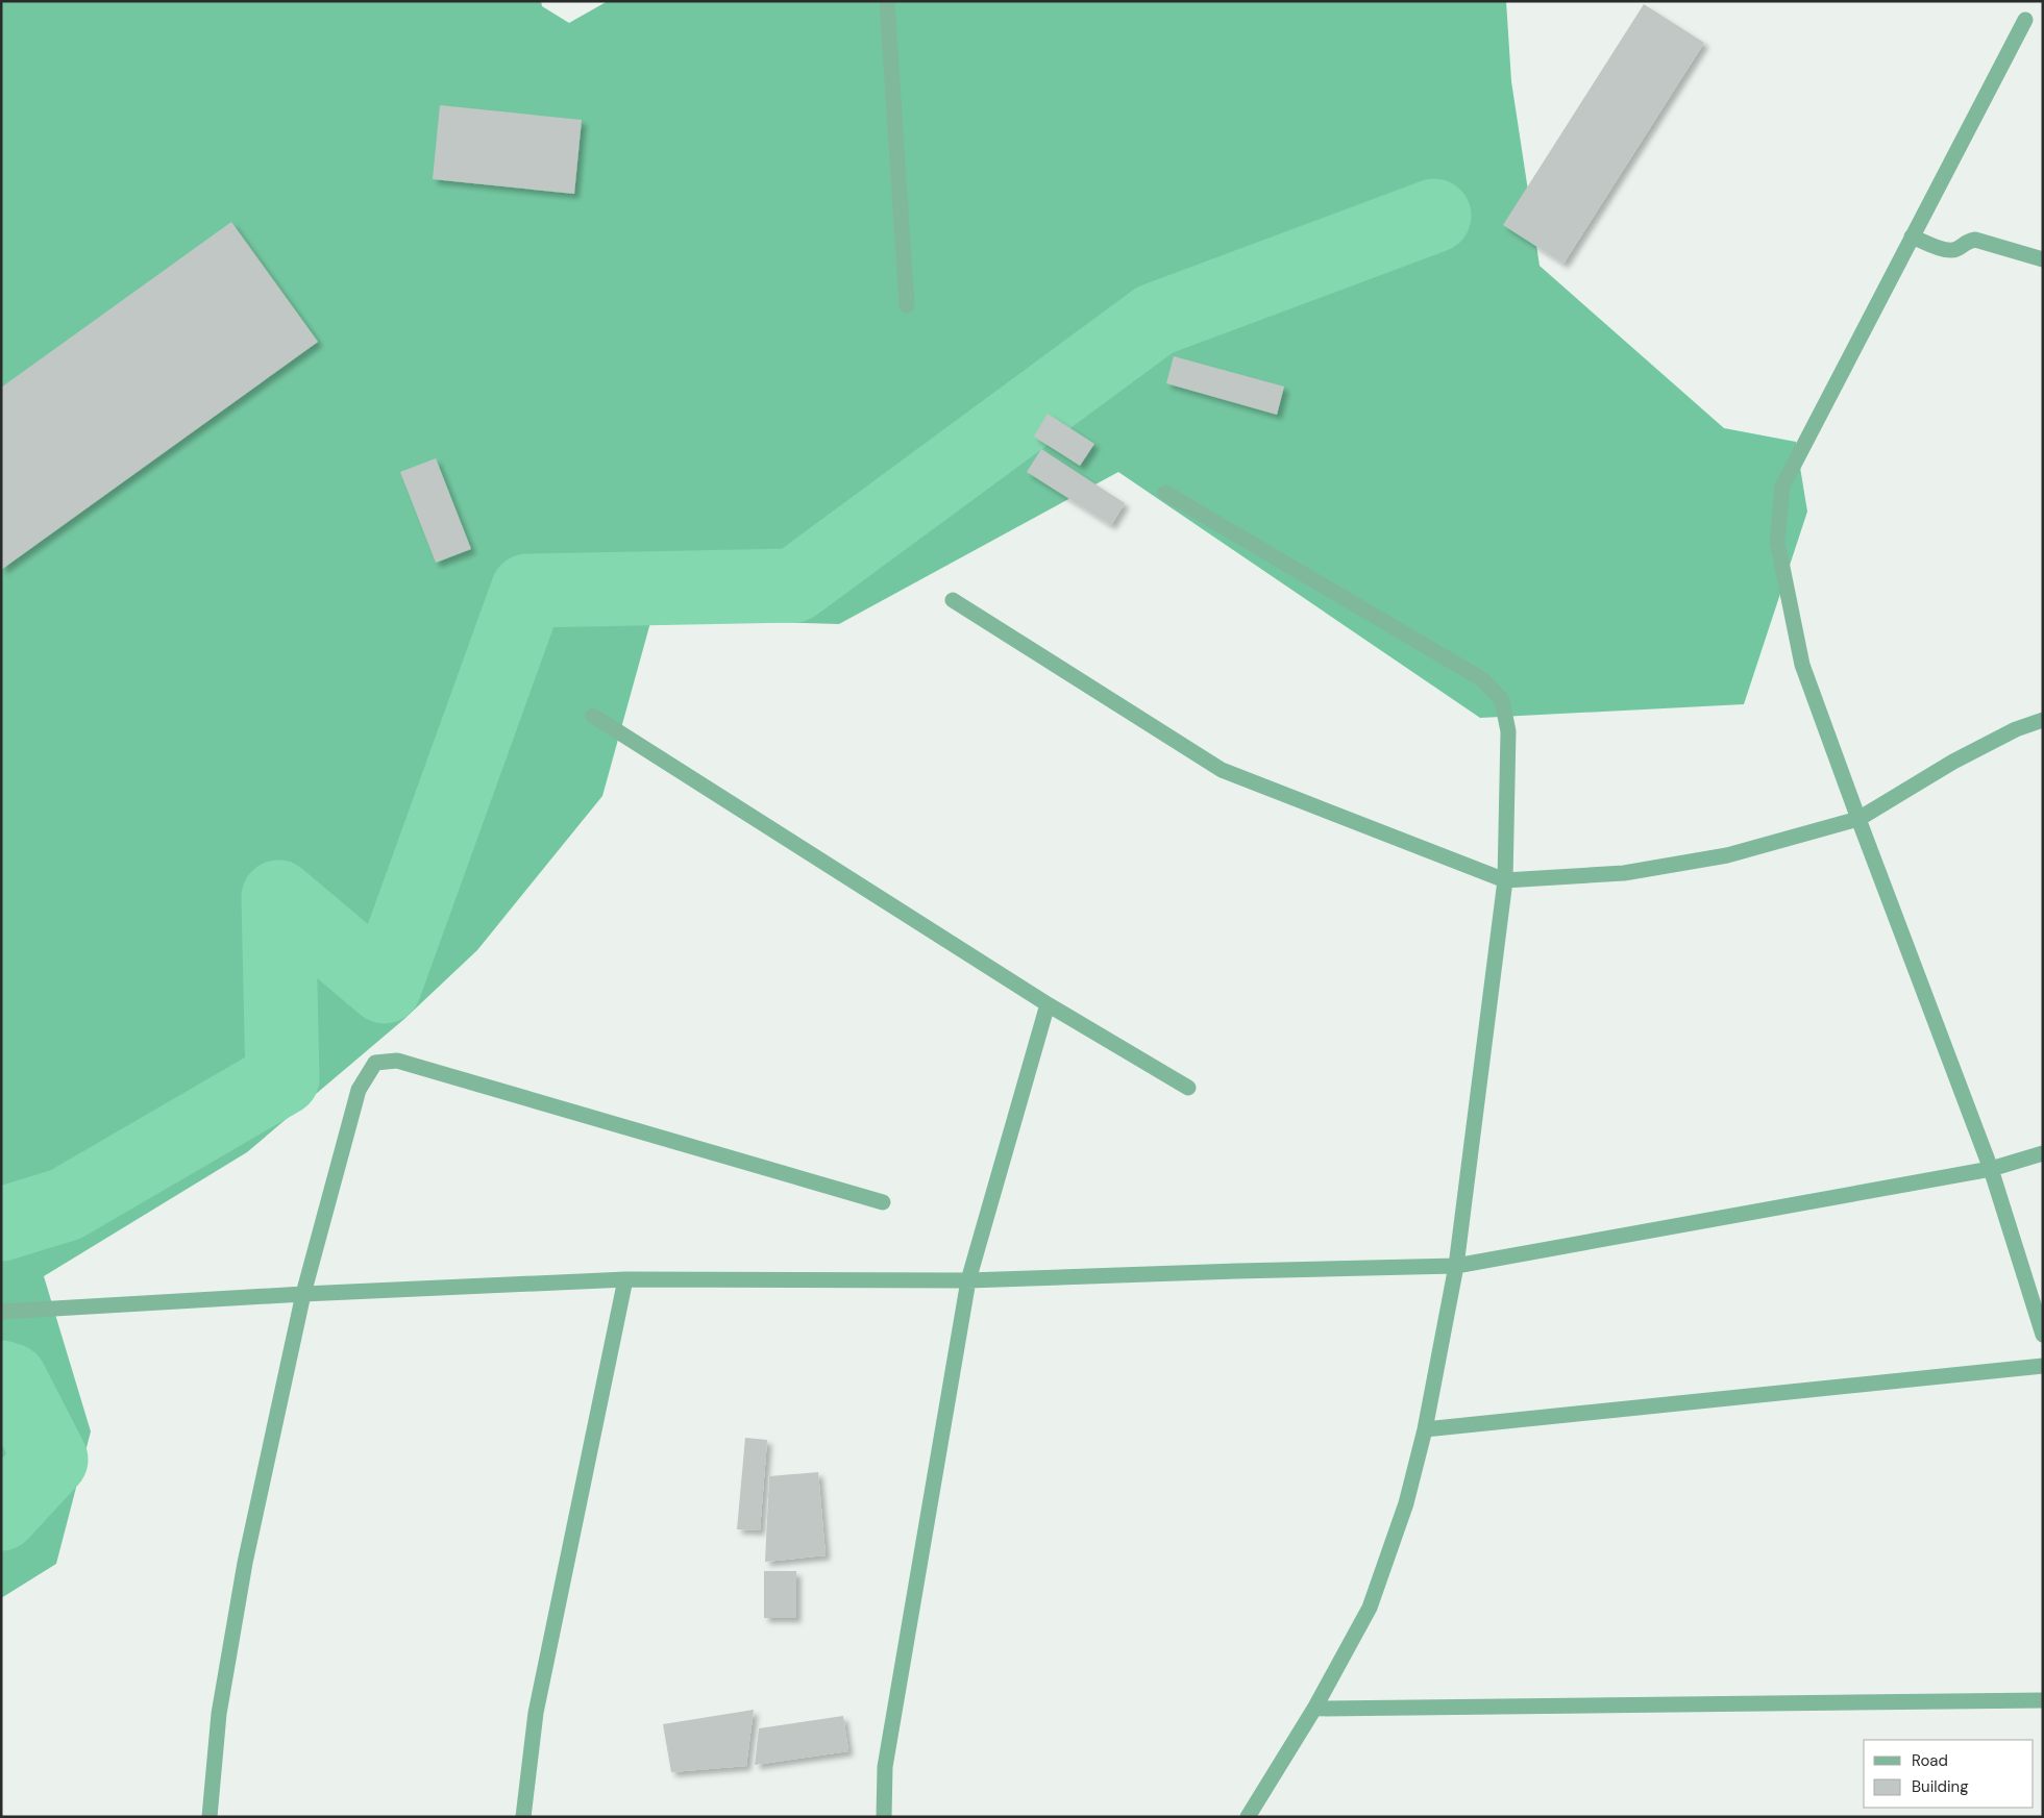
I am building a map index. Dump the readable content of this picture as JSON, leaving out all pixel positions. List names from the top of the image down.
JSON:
{
  "legend": ["Road", "Building"]
}
